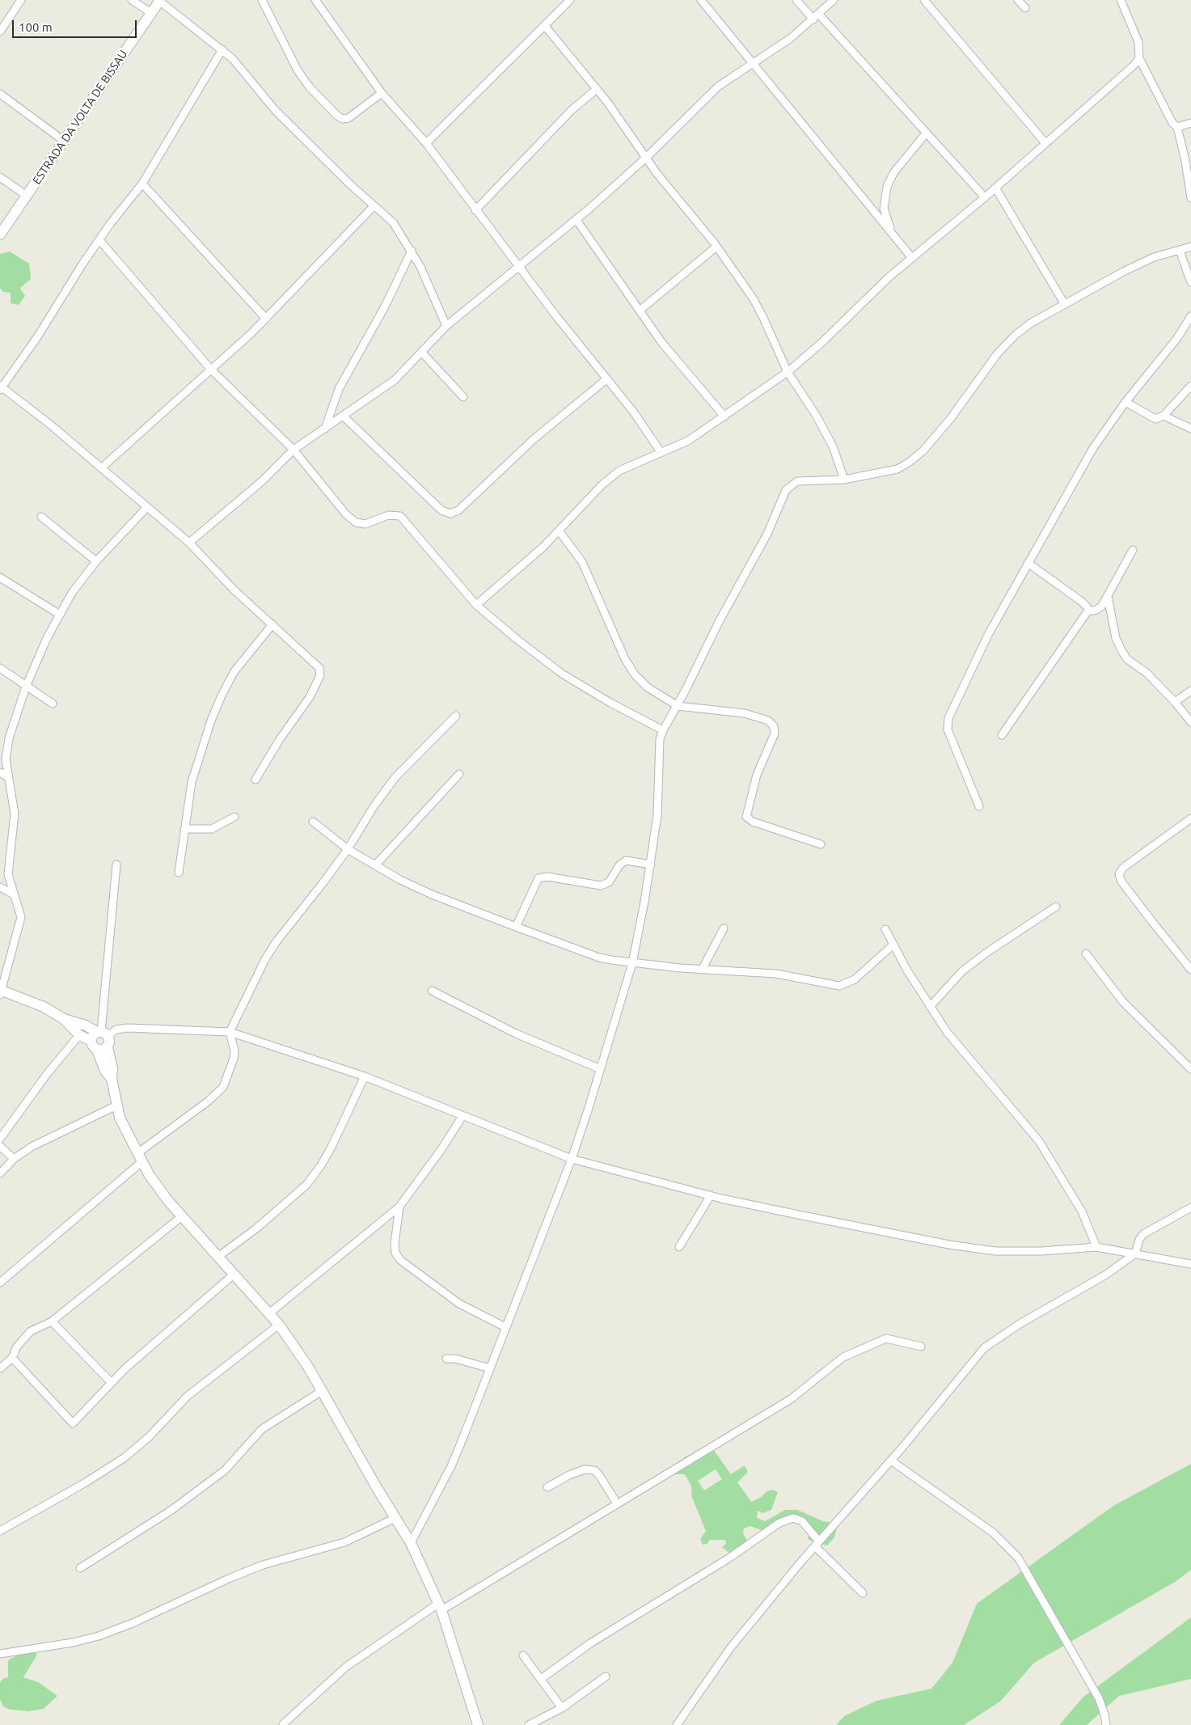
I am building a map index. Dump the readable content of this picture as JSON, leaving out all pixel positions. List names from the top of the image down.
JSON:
{
  "streets": {
    "street": ["ESTRADA DA VOLTA DE BISSAU"]
  },
  "scale_bar": "100 m"
}
